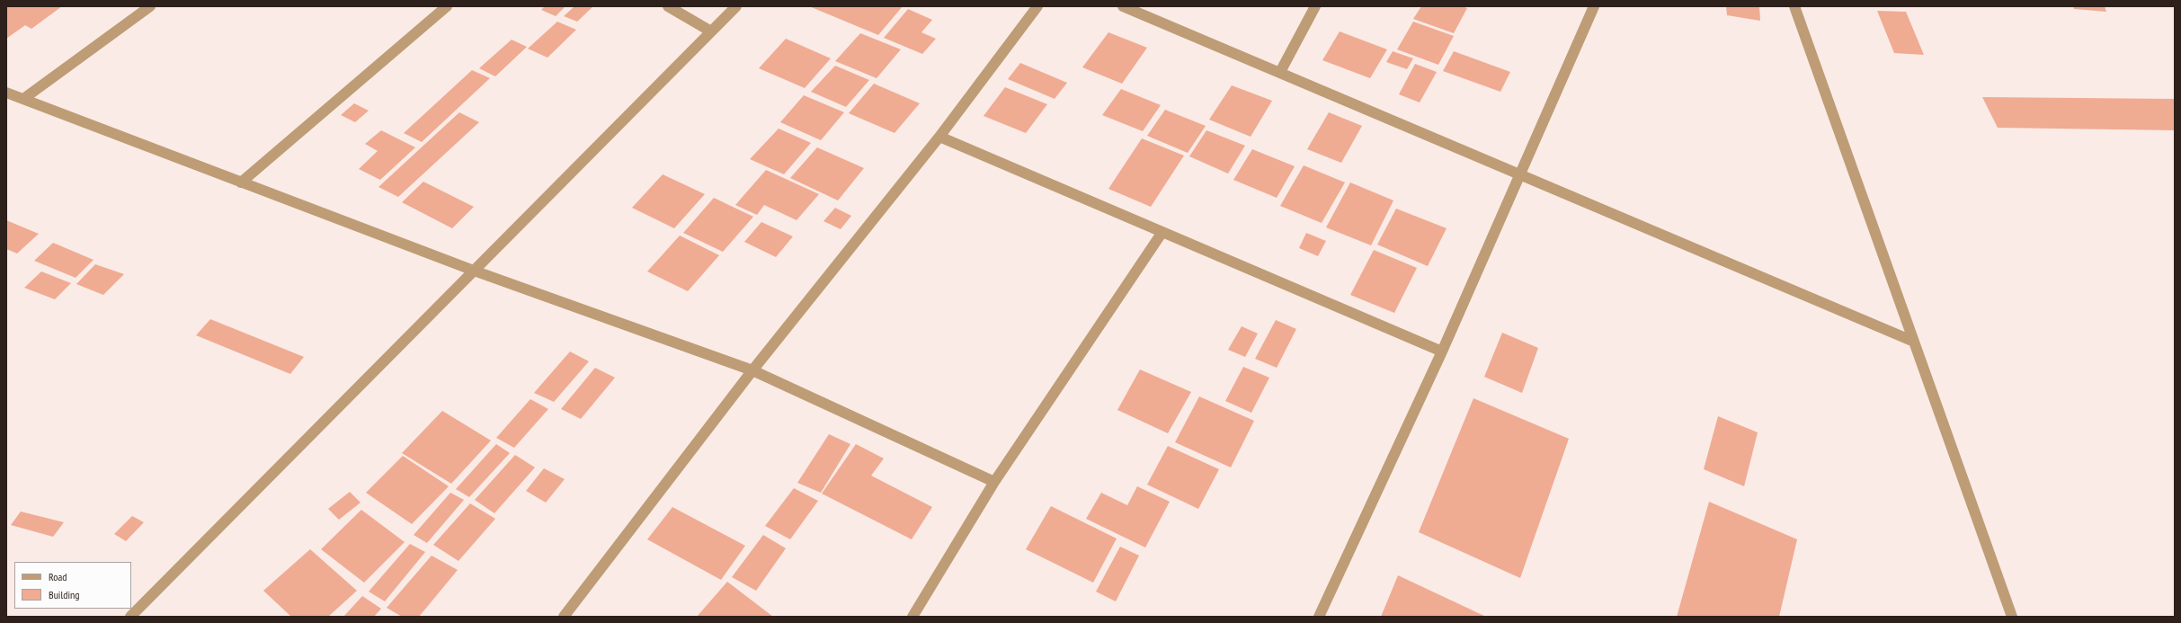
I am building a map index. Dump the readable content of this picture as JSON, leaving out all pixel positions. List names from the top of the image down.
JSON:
{
  "legend": ["Road", "Building"]
}
